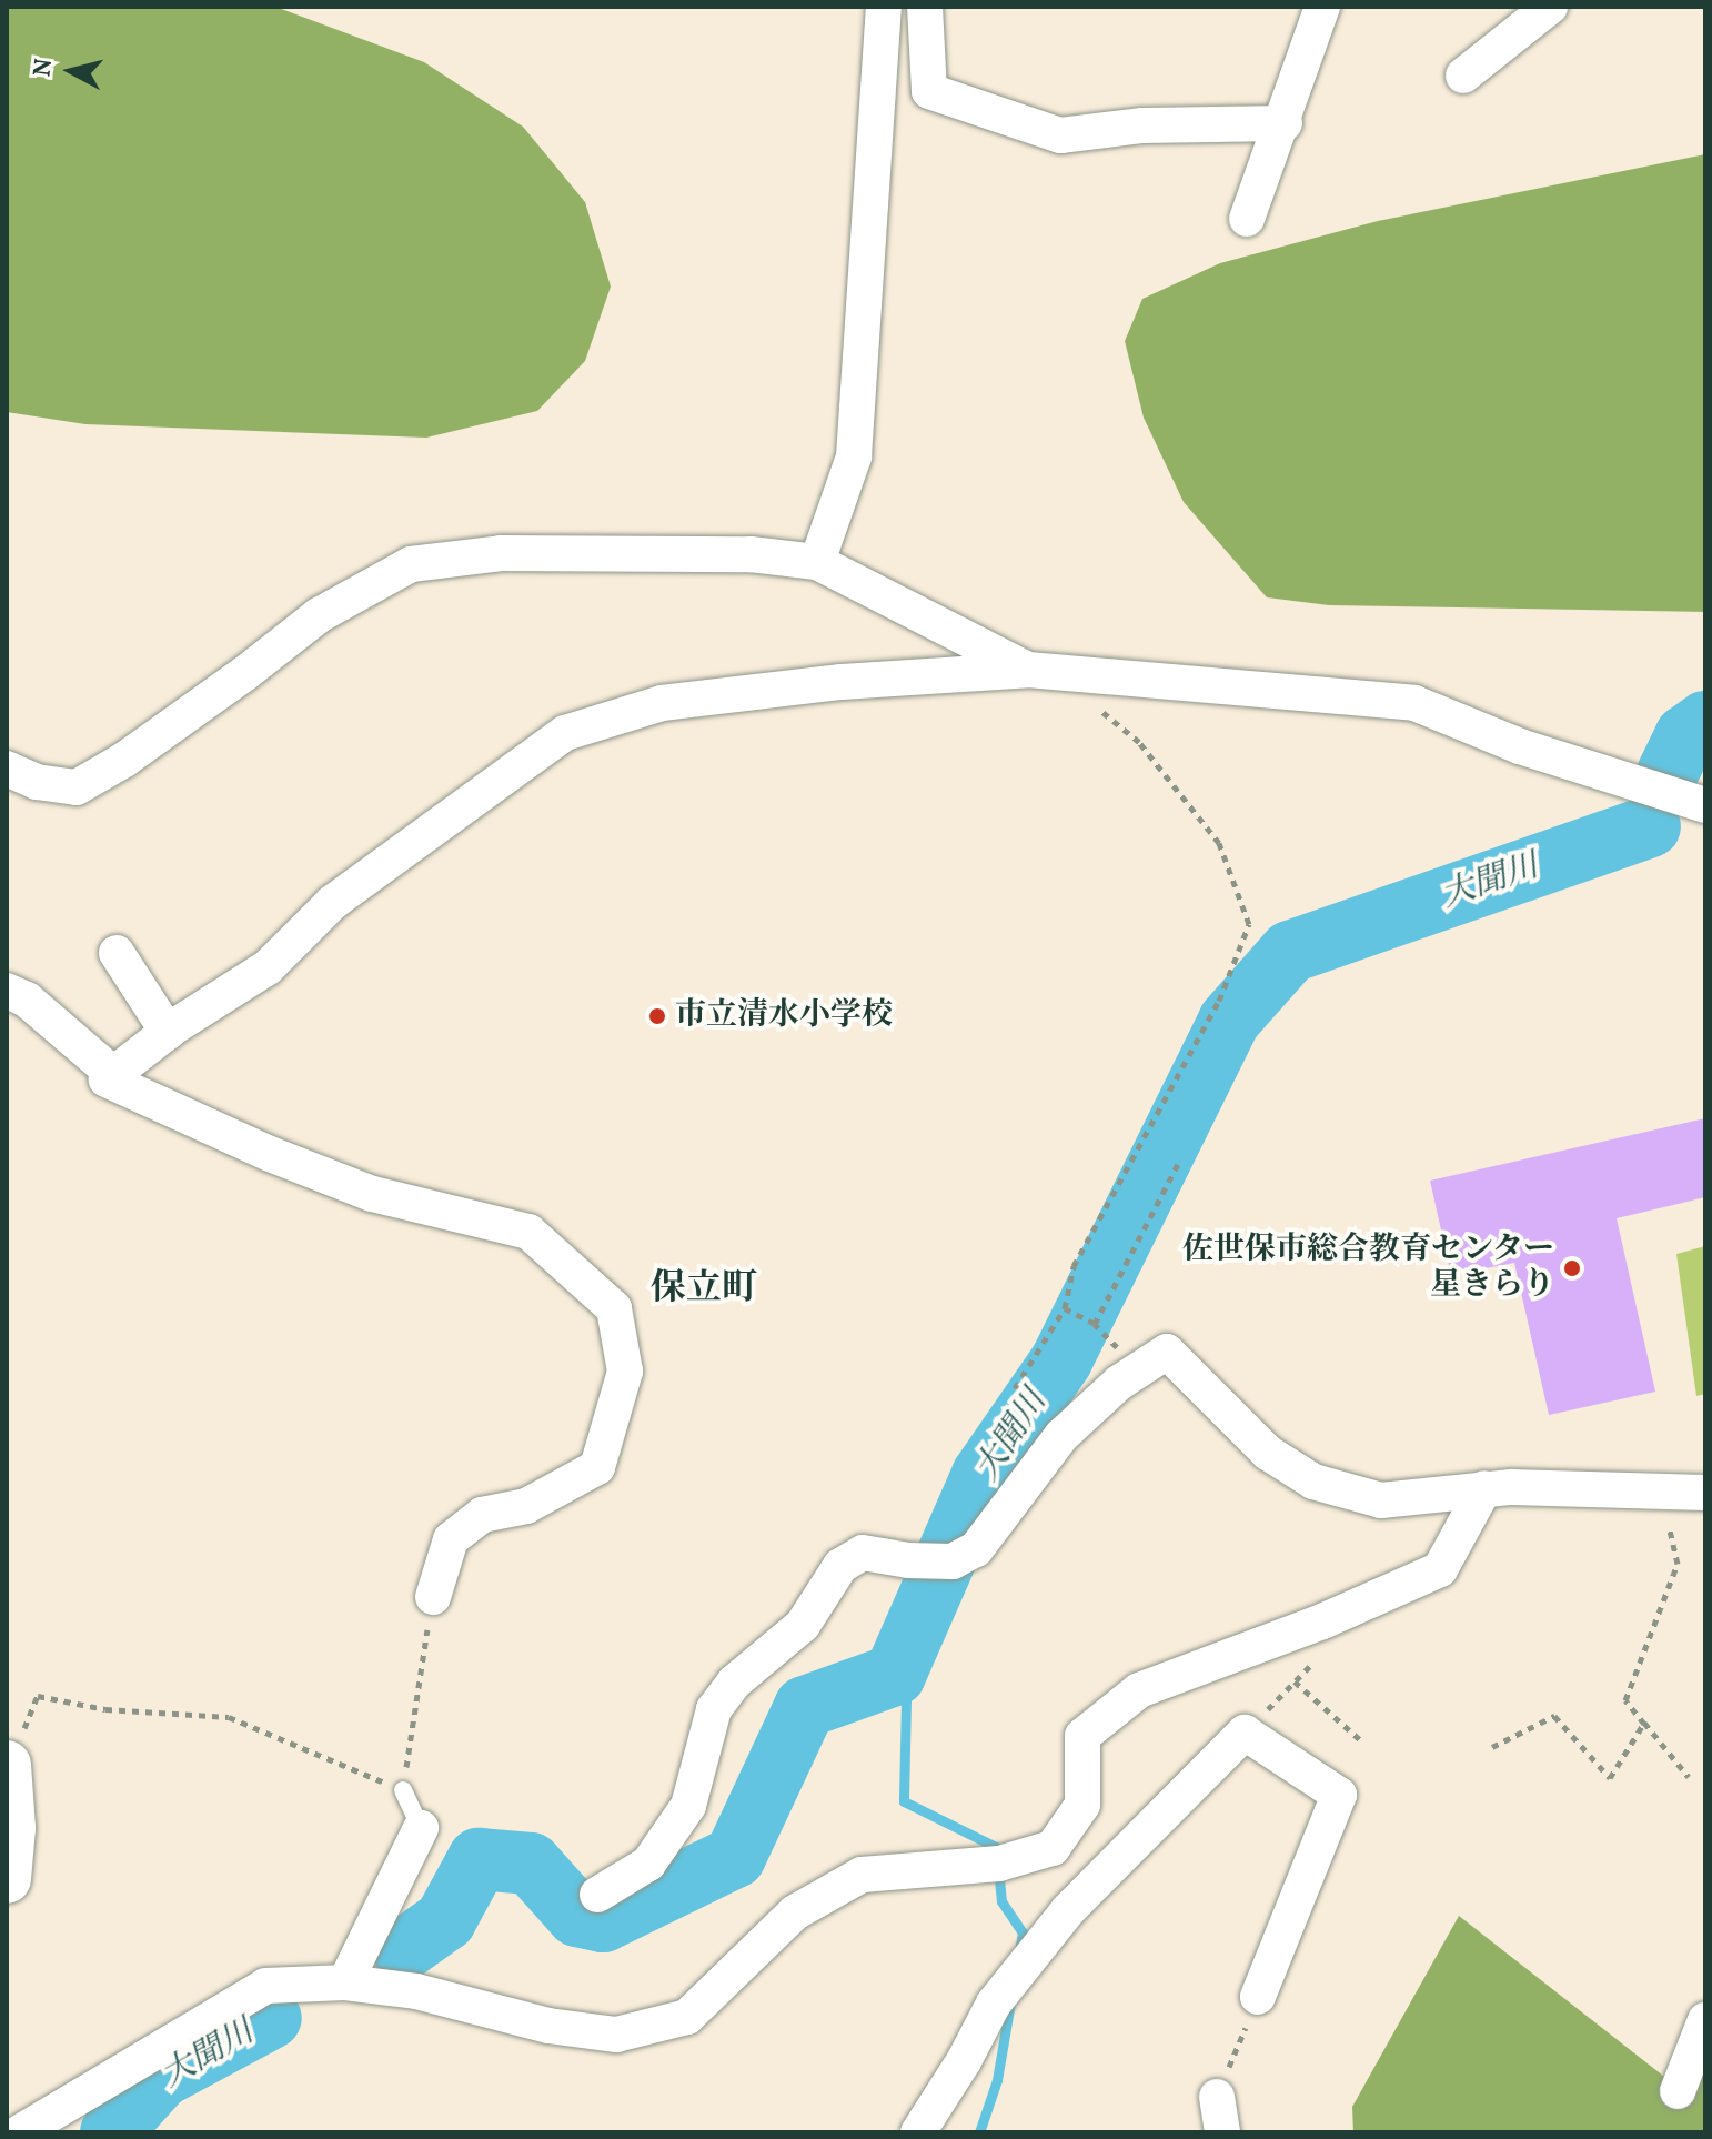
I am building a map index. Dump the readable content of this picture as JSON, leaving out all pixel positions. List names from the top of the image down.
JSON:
{
  "districts": ["保立町"],
  "water": ["大聞川"],
  "places": ["市立清水小学校", "佐世保市総合教育センター 星きらり"],
  "north": "left"
}
